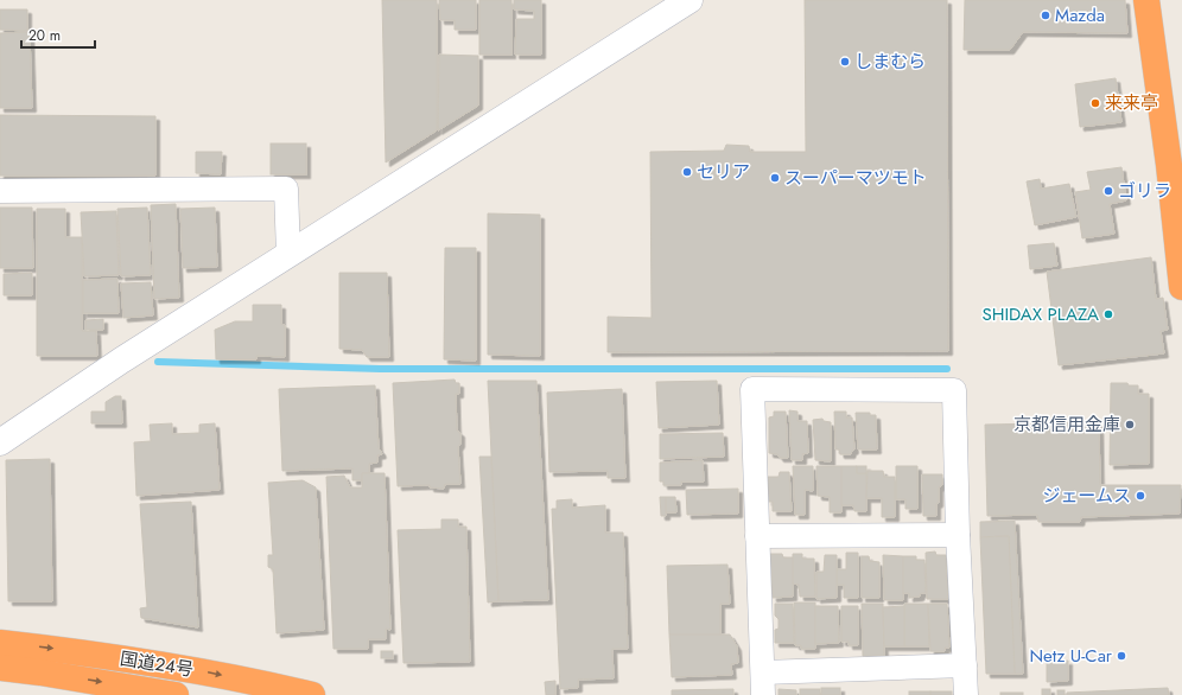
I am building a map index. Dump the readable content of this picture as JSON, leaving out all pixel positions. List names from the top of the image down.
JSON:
{
  "streets": {
    "highway": ["国道24号"]
  },
  "places": [
    "Mazda",
    "しまむら",
    "来来亭",
    "セリア",
    "スーパーマツモト",
    "ゴリラ",
    "SHIDAX PLAZA",
    "京都信用金庫",
    "ジェームス",
    "Netz U-Car"
  ],
  "scale_bar": "20 m"
}
